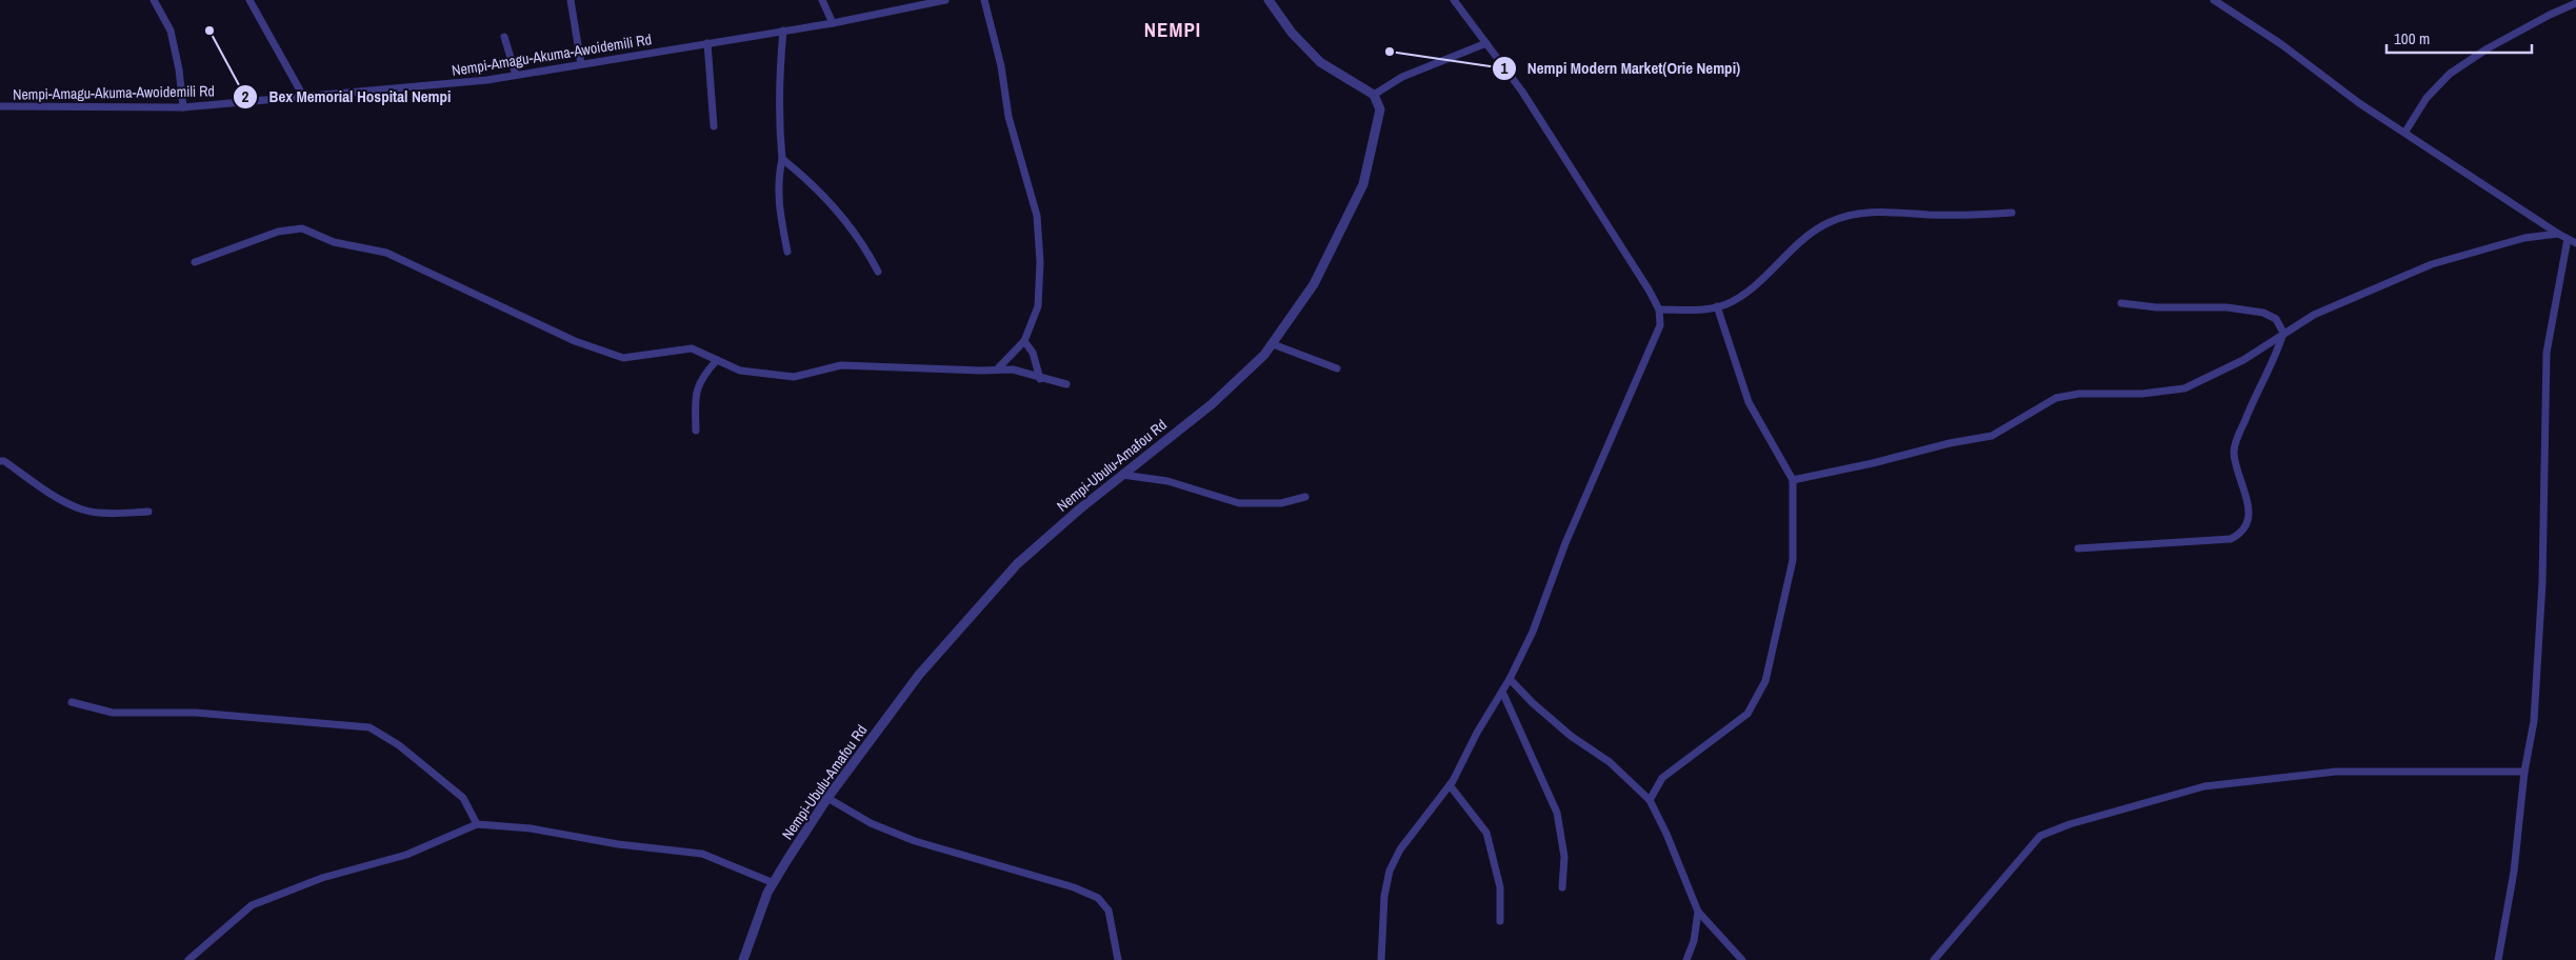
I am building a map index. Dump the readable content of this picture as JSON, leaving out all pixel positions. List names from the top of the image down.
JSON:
{
  "streets": {
    "street": ["Nempi-Amagu-Akuma-Awoidemili Rd", "Nempi-Ubulu-Amafou Rd"]
  },
  "districts": ["NEMPI"],
  "places": ["Bex Memorial Hospital Nempi", "Nempi Modern Market(Orie Nempi)"],
  "scale_bar": "100 m"
}
